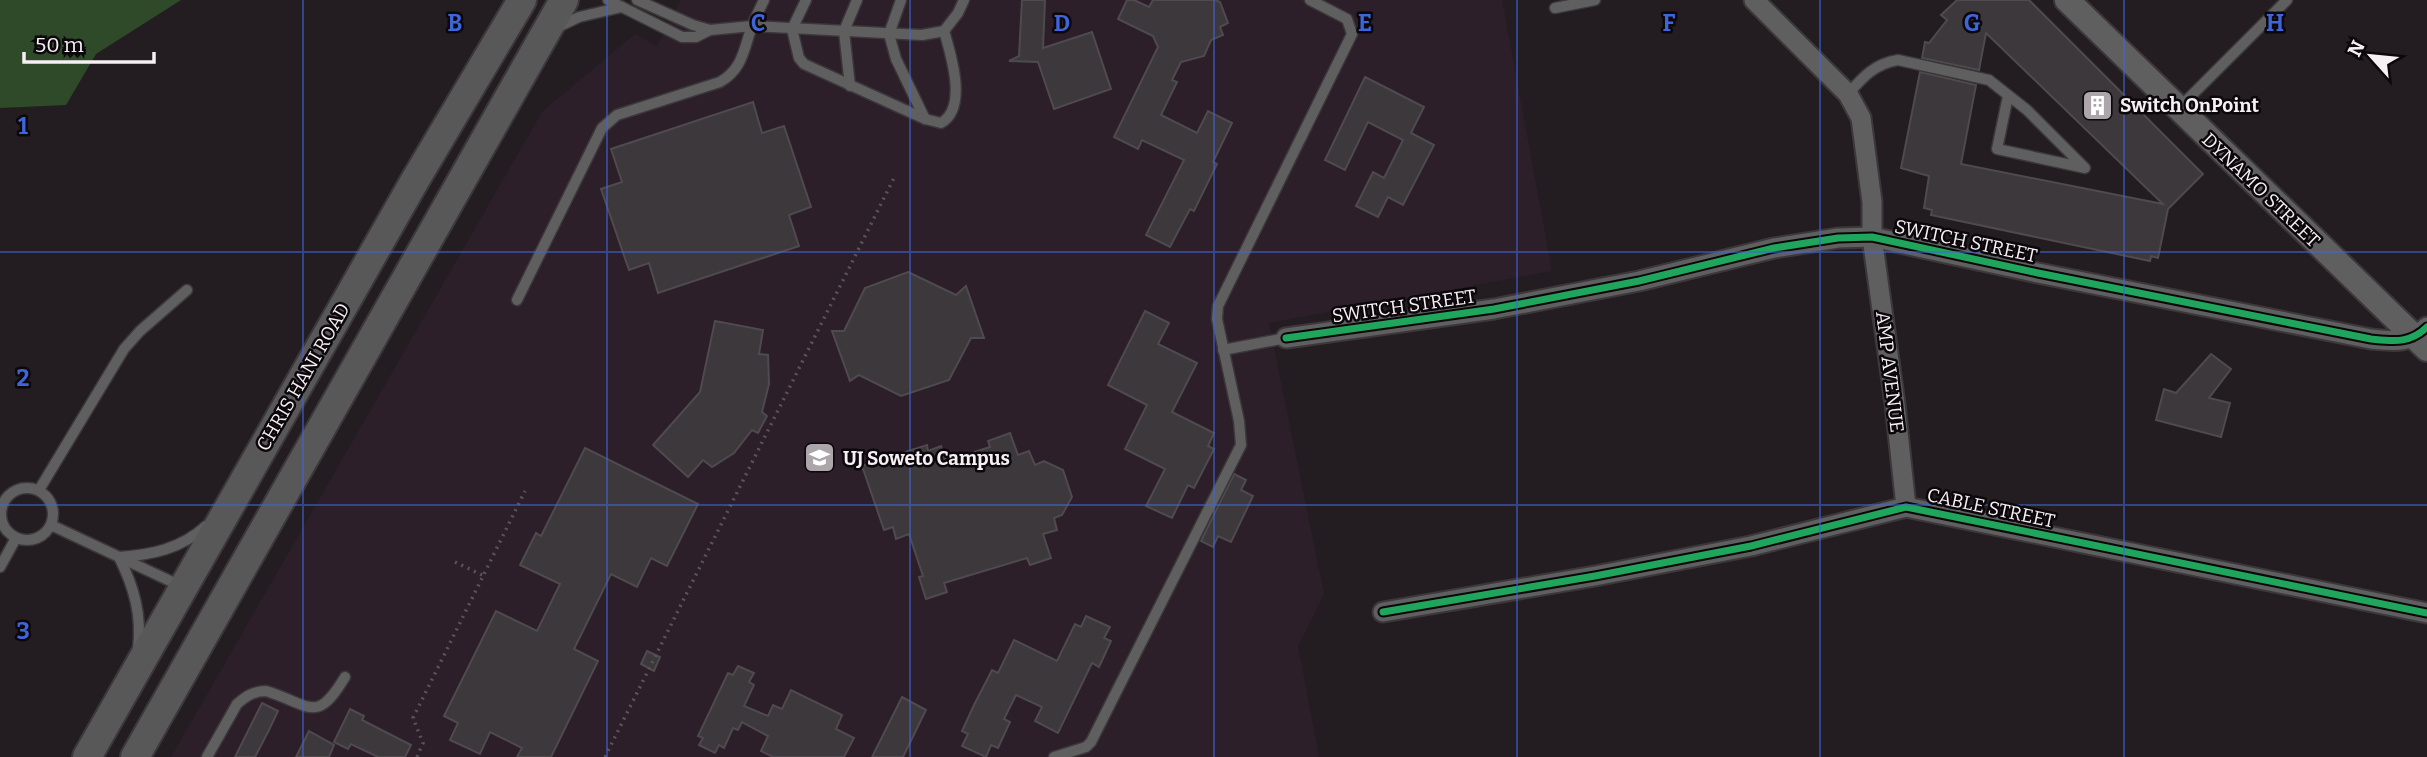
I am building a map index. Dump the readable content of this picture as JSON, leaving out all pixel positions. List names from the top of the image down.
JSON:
{
  "streets": {
    "main road": ["CHRIS HANI ROAD"],
    "street": [
      "DYNAMO STREET",
      "SWITCH STREET",
      "AMP AVENUE",
      "CABLE STREET"
    ]
  },
  "crossings": [
    ["DYNAMO STREET", "SWITCH STREET"],
    ["SWITCH STREET", "AMP AVENUE"],
    ["AMP AVENUE", "CABLE STREET"]
  ],
  "places": {
    "building": ["Switch OnPoint"],
    "school or university": ["UJ Soweto Campus"]
  },
  "scale_bar": "50 m",
  "north": "top left",
  "grid": {
    "columns": [
      "B",
      "C",
      "D",
      "E",
      "F",
      "G",
      "H"
    ],
    "rows": ["1", "2", "3"]
  }
}
